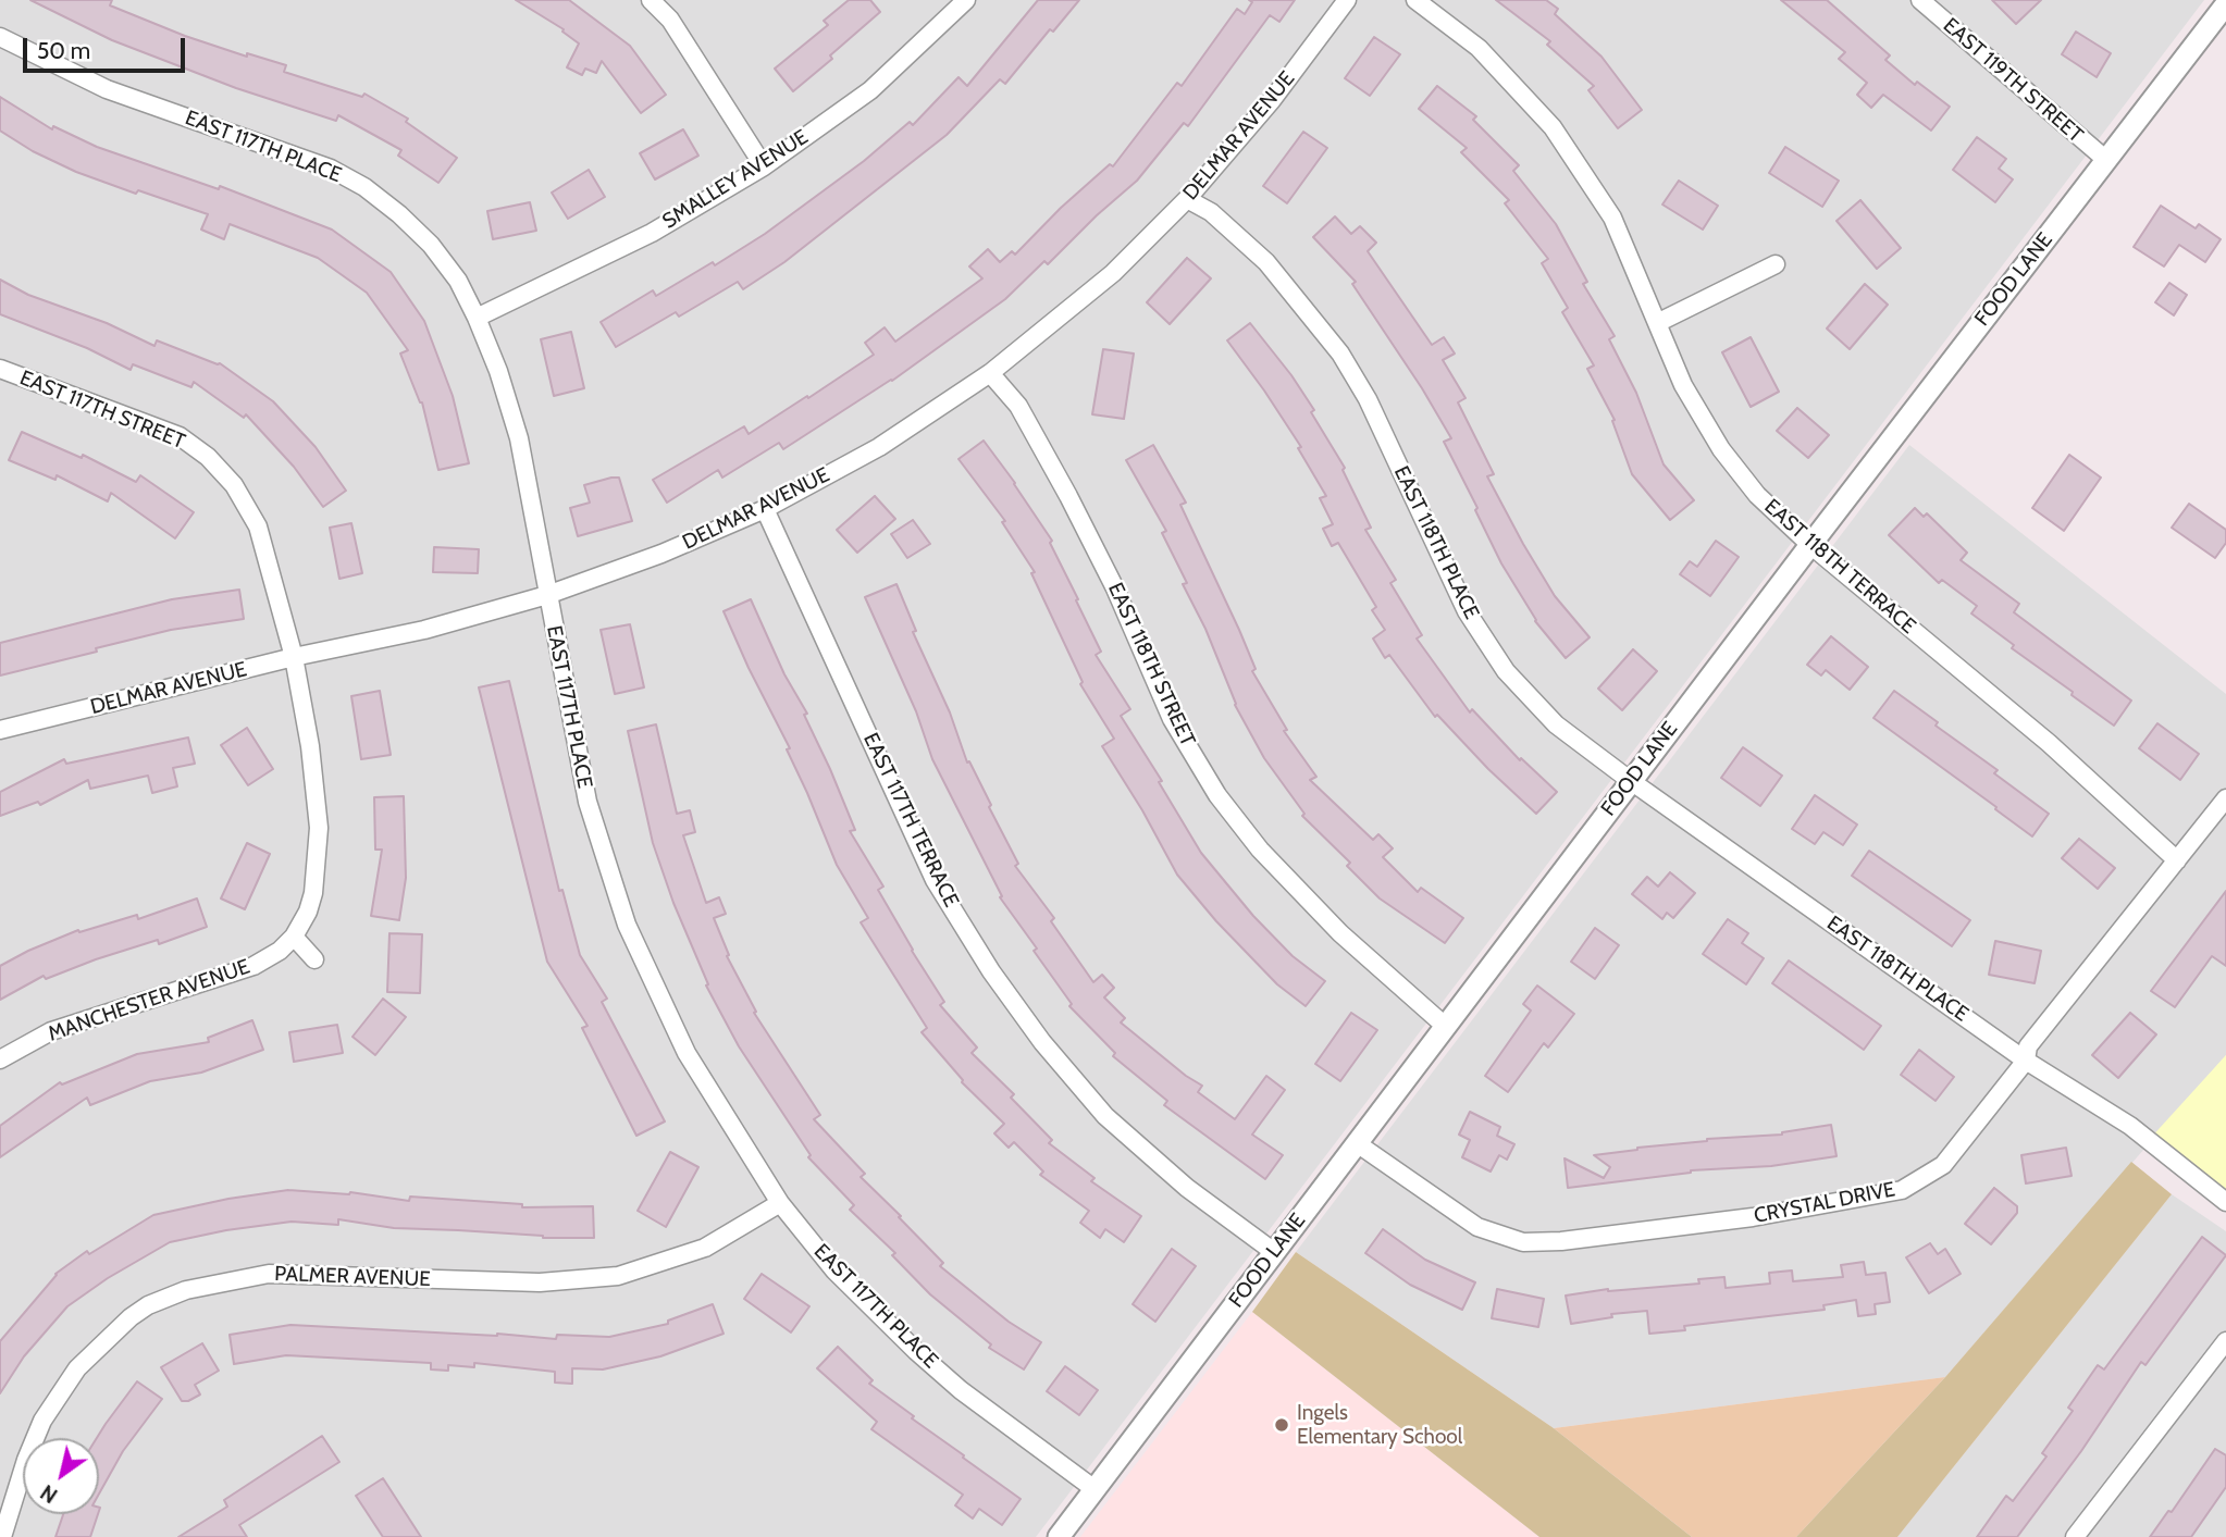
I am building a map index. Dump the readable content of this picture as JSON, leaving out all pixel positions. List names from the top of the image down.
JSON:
{
  "streets": {
    "street": [
      "EAST 119TH STREET",
      "DELMAR AVENUE",
      "EAST 117TH PLACE",
      "SMALLEY AVENUE",
      "FOOD LANE",
      "EAST 117TH STREET",
      "EAST 118TH PLACE",
      "EAST 118TH TERRACE",
      "EAST 118TH STREET",
      "EAST 117TH TERRACE",
      "MANCHESTER AVENUE",
      "CRYSTAL DRIVE",
      "PALMER AVENUE"
    ]
  },
  "crossings": [
    ["EAST 119TH STREET", "FOOD LANE"],
    ["DELMAR AVENUE", "EAST 117TH PLACE"],
    ["DELMAR AVENUE", "EAST 117TH STREET"],
    ["DELMAR AVENUE", "EAST 118TH PLACE"],
    ["DELMAR AVENUE", "EAST 118TH STREET"],
    ["DELMAR AVENUE", "EAST 117TH TERRACE"],
    ["DELMAR AVENUE", "MANCHESTER AVENUE"],
    ["EAST 117TH PLACE", "SMALLEY AVENUE"],
    ["EAST 117TH PLACE", "FOOD LANE"],
    ["EAST 117TH PLACE", "PALMER AVENUE"],
    ["FOOD LANE", "EAST 118TH PLACE"],
    ["FOOD LANE", "EAST 118TH TERRACE"],
    ["FOOD LANE", "EAST 118TH STREET"],
    ["FOOD LANE", "EAST 117TH TERRACE"],
    ["FOOD LANE", "CRYSTAL DRIVE"],
    ["EAST 117TH STREET", "MANCHESTER AVENUE"],
    ["EAST 118TH PLACE", "CRYSTAL DRIVE"],
    ["EAST 118TH TERRACE", "CRYSTAL DRIVE"]
  ],
  "places": ["Ingels Elementary School"],
  "scale_bar": "50 m",
  "north": "bottom left"
}
